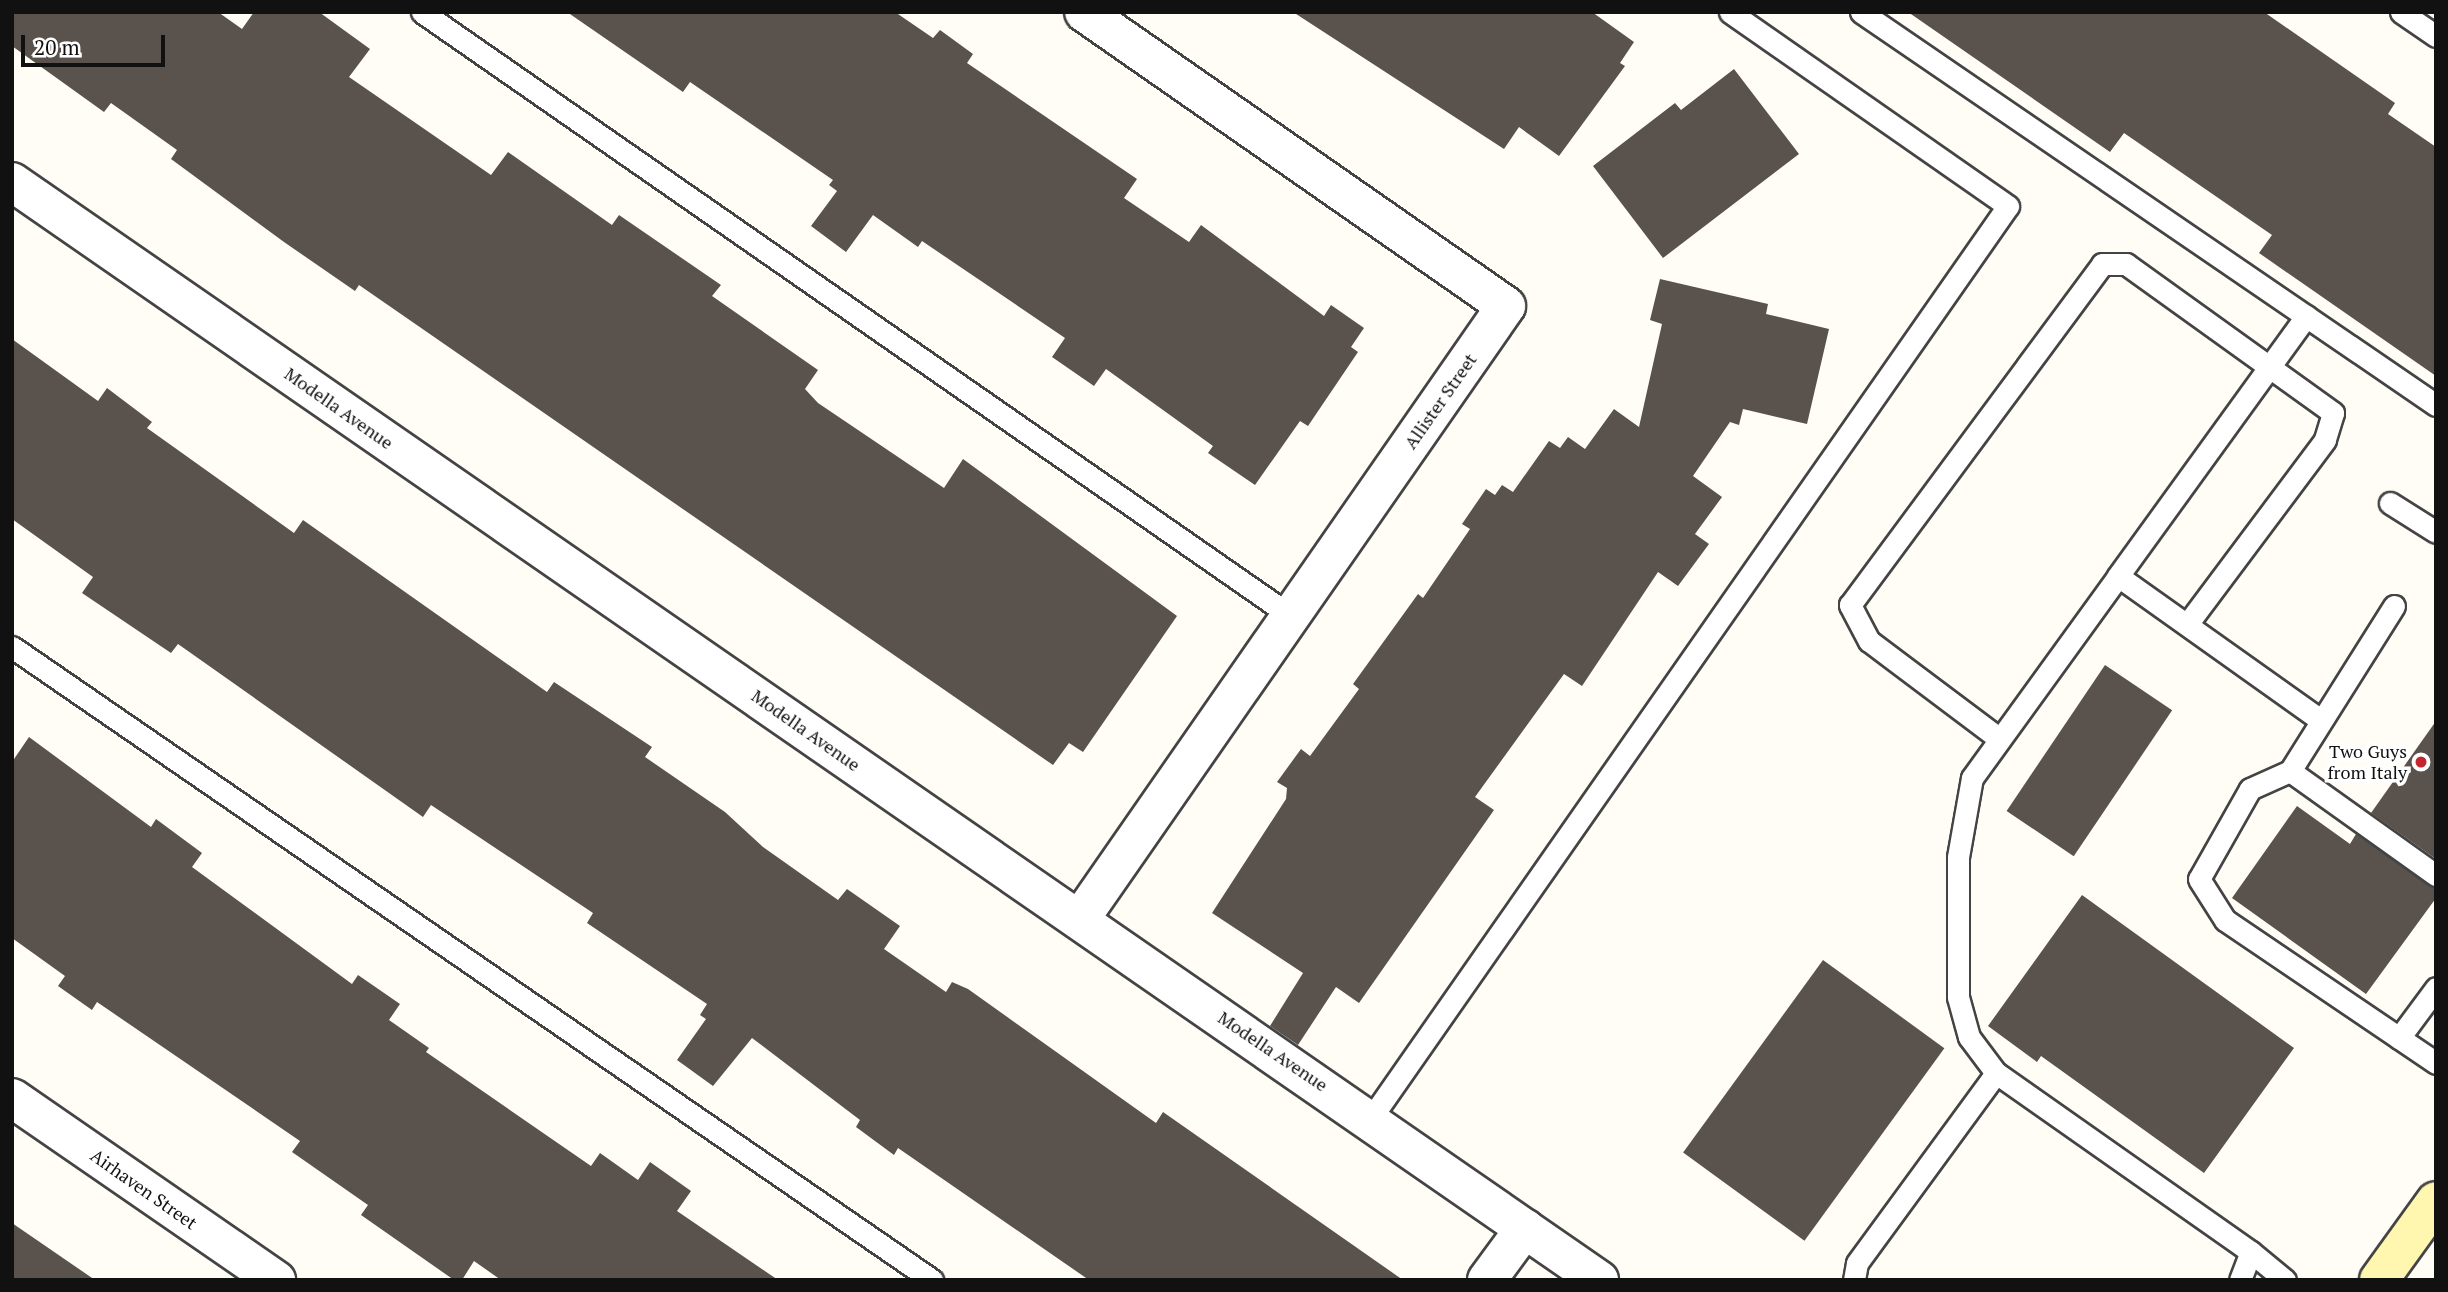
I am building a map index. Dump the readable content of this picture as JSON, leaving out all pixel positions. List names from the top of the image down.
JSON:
{
  "streets": {
    "street": ["Allister Street", "Modella Avenue", "Airhaven Street"]
  },
  "crossings": [
    ["Allister Street", "Modella Avenue"]
  ],
  "places": ["Two Guys from Italy"],
  "scale_bar": "20 m"
}
